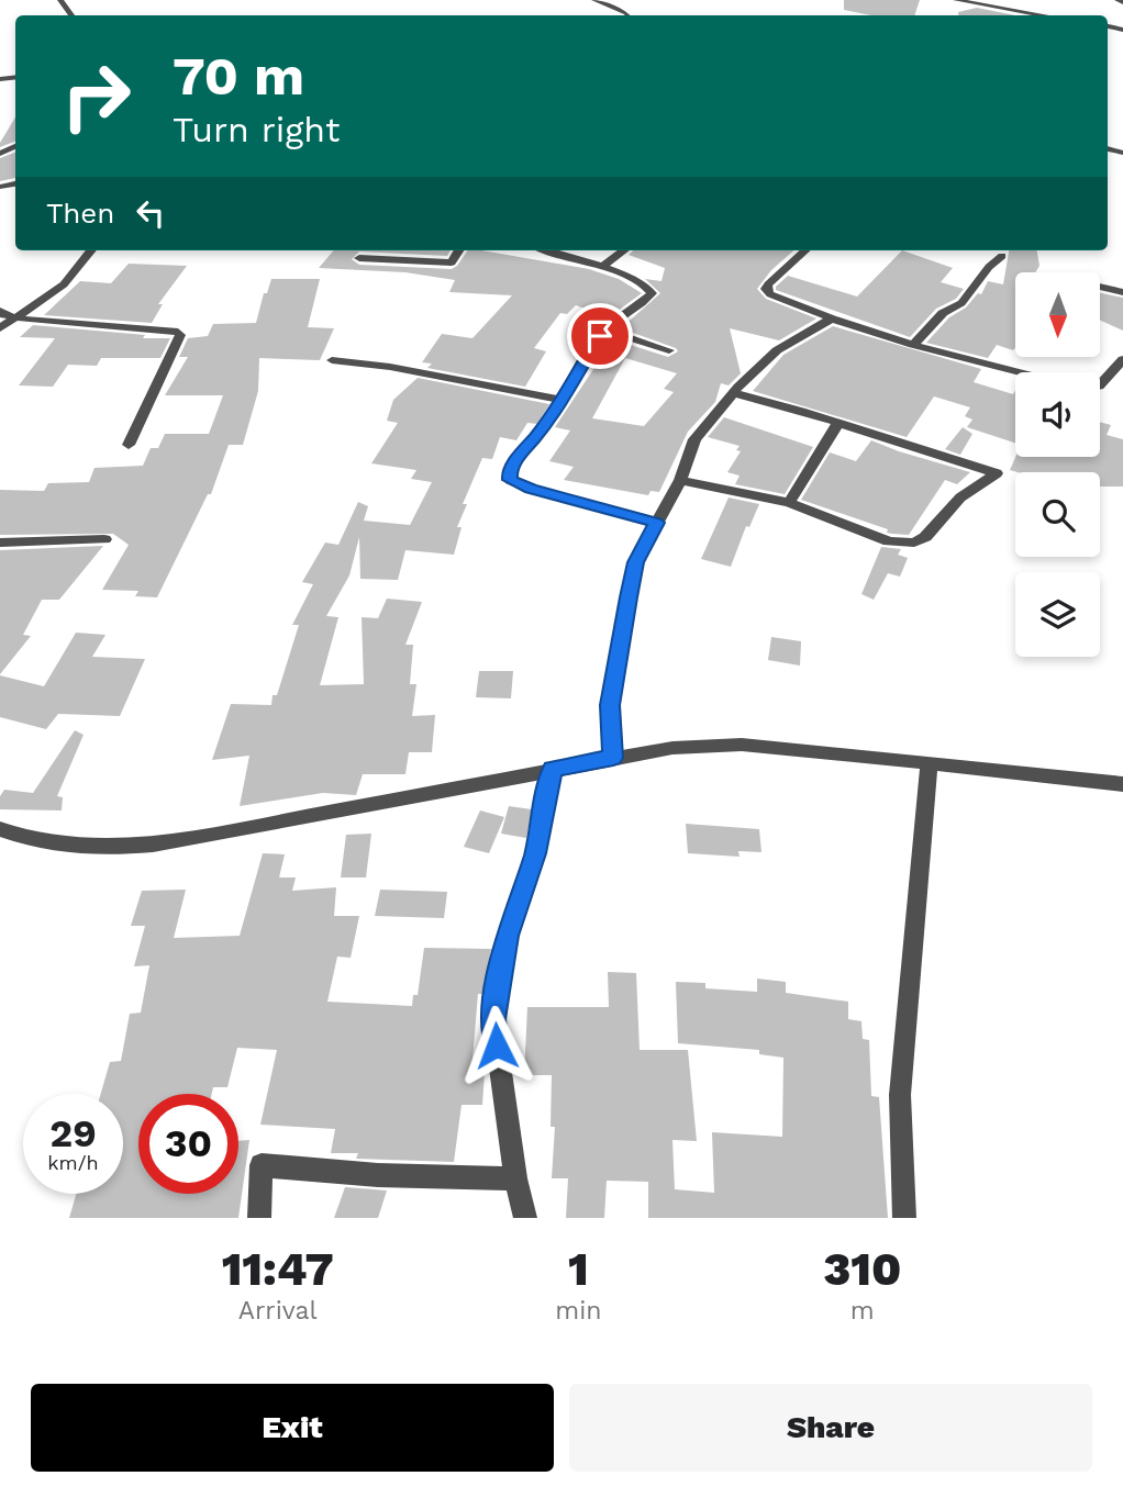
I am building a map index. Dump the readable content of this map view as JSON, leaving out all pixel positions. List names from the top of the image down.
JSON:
{
  "north": "bottom",
  "page": {
    "turn": ["70 m", "Turn right"],
    "then": "Then",
    "speed": "29 km/h",
    "limit": "30",
    "eta": [
      "11:47",
      "Arrival",
      "1",
      "min",
      "310",
      "m"
    ],
    "buttons": ["Exit", "Share"]
  }
}
